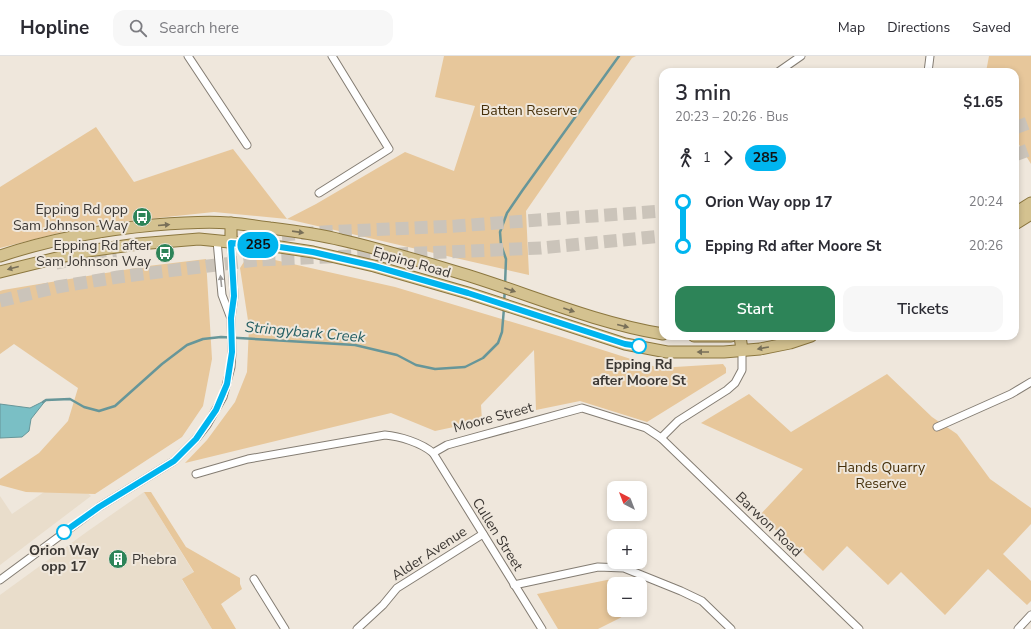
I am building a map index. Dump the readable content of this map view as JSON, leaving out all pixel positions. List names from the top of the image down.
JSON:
{
  "streets": {
    "main road": ["Epping Road"],
    "street": [
      "Moore Street",
      "Barwon Road",
      "Cullen Street",
      "Alder Avenue"
    ]
  },
  "crossings": [
    ["Moore Street", "Barwon Road"],
    ["Moore Street", "Cullen Street"],
    ["Cullen Street", "Alder Avenue"]
  ],
  "water": ["Stringybark Creek"],
  "parks": ["Batten Reserve", "Hands Quarry Reserve"],
  "places": {
    "bus stop": ["Epping Rd opp Sam Johnson Way", "Epping Rd after Sam Johnson Way"],
    "other": ["Epping Rd after Moore St", "Orion Way opp 17"],
    "building": ["Phebra"]
  },
  "lines": ["bus line 285"],
  "north": "top left",
  "page": {
    "header": "Hopline",
    "search": "Search here",
    "nav": ["Map", "Directions", "Saved"],
    "on_map": "285",
    "heading": ["3 min", "20:23 – 20:26 · Bus", "$1.65"],
    "legs": ["1", "285"],
    "list": [
      {
        "name": "Orion Way opp 17",
        "value": "20:24"
      },
      {
        "name": "Epping Rd after Moore St",
        "value": "20:26"
      }
    ],
    "buttons": ["Start", "Tickets"],
    "map_buttons": ["+", "−"]
  }
}
